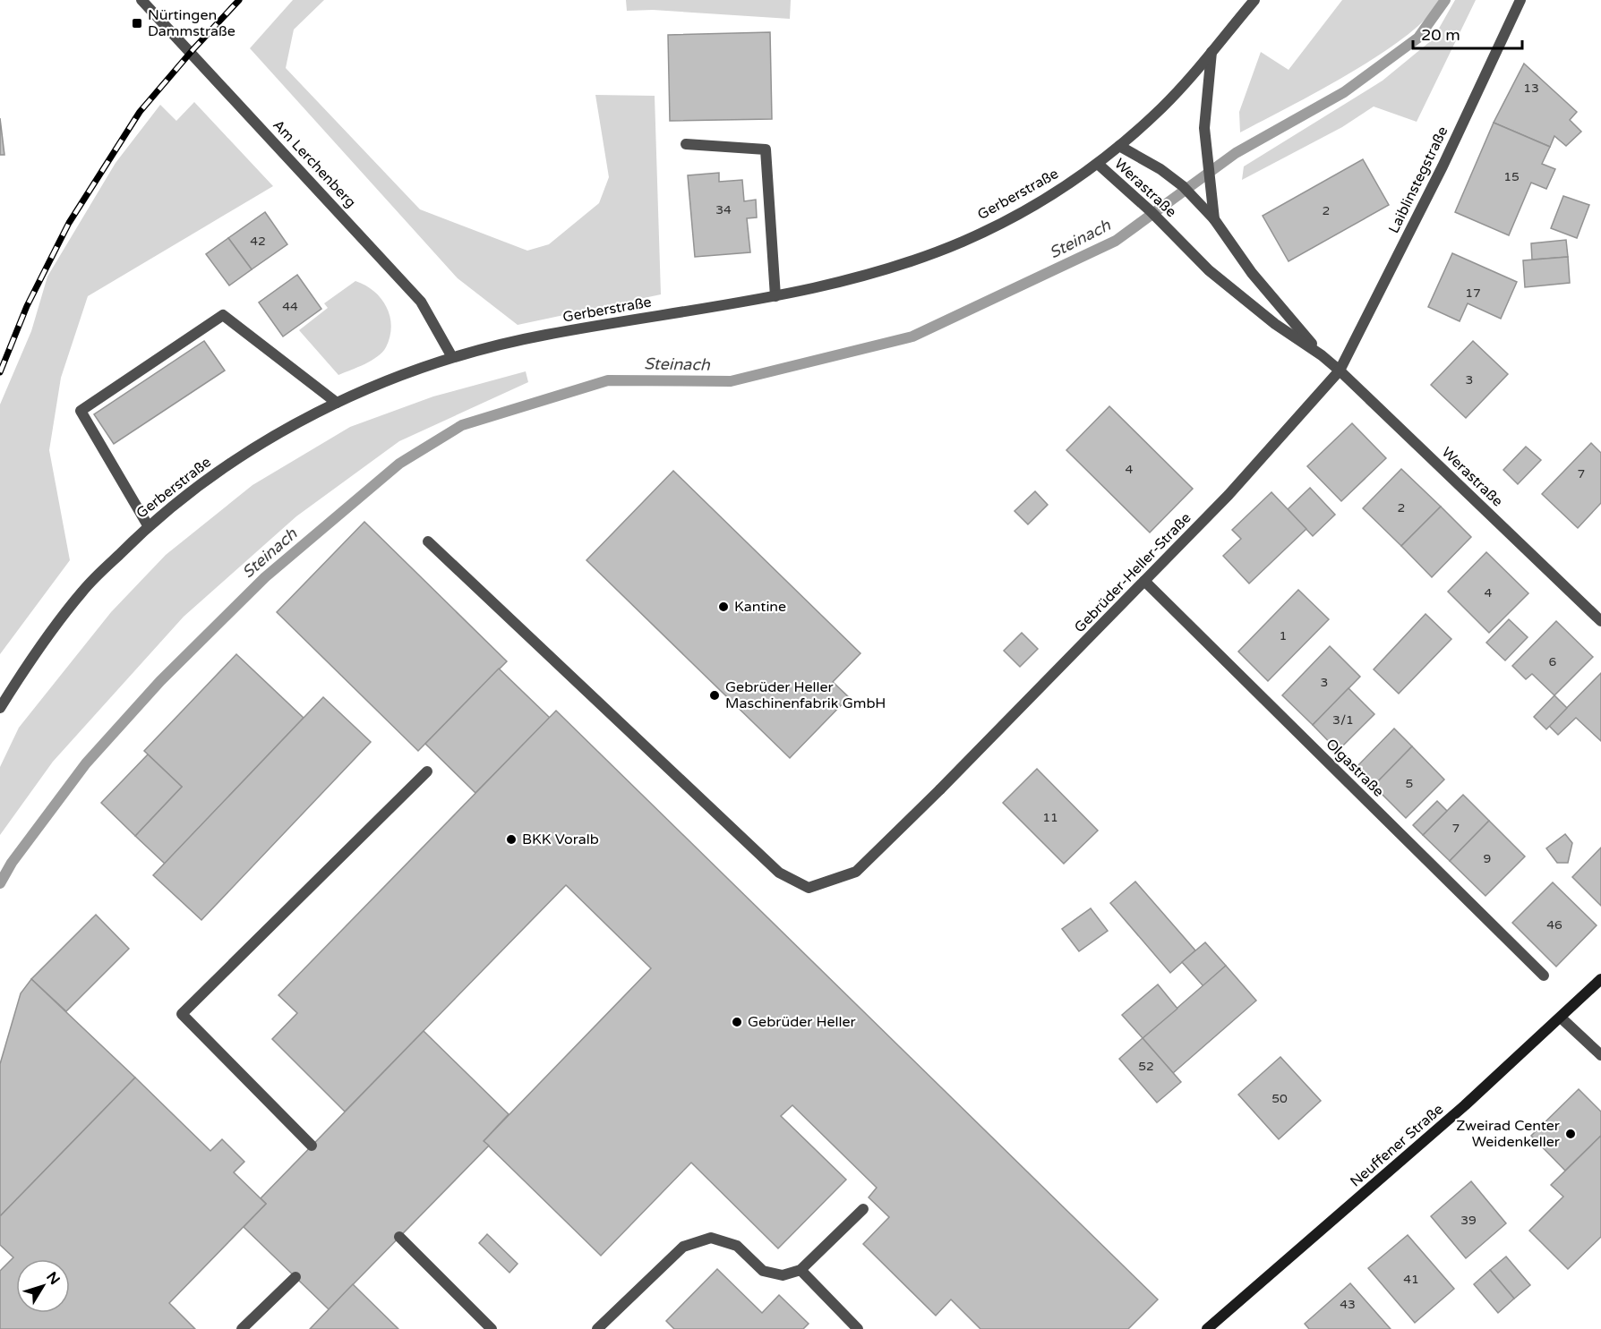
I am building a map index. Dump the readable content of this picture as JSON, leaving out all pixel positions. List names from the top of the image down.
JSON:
{
  "streets": {
    "main road": ["Neuffener Straße"],
    "street": [
      "Am Lerchenberg",
      "Laiblinstegstraße",
      "Werastraße",
      "Gerberstraße",
      "Gebrüder-Heller-Straße",
      "Olgastraße"
    ]
  },
  "crossings": [
    ["Am Lerchenberg", "Gerberstraße"],
    ["Laiblinstegstraße", "Werastraße"],
    ["Laiblinstegstraße", "Gebrüder-Heller-Straße"],
    ["Werastraße", "Gerberstraße"],
    ["Werastraße", "Gebrüder-Heller-Straße"],
    ["Gebrüder-Heller-Straße", "Olgastraße"]
  ],
  "water": ["Steinach"],
  "places": {
    "transit": ["Nürtingen Dammstraße"],
    "other": [
      "Kantine",
      "Gebrüder Heller Maschinenfabrik GmbH",
      "BKK Voralb",
      "Gebrüder Heller",
      "Zweirad Center Weidenkeller"
    ]
  },
  "house_numbers": [
    "13",
    "15",
    "34",
    "2",
    "42",
    "17",
    "44",
    "3",
    "4",
    "7",
    "2",
    "4",
    "1",
    "6",
    "3",
    "3/1",
    "5",
    "11",
    "7",
    "9",
    "46",
    "52",
    "50",
    "39",
    "41",
    "43"
  ],
  "scale_bar": "20 m",
  "north": "top right"
}
